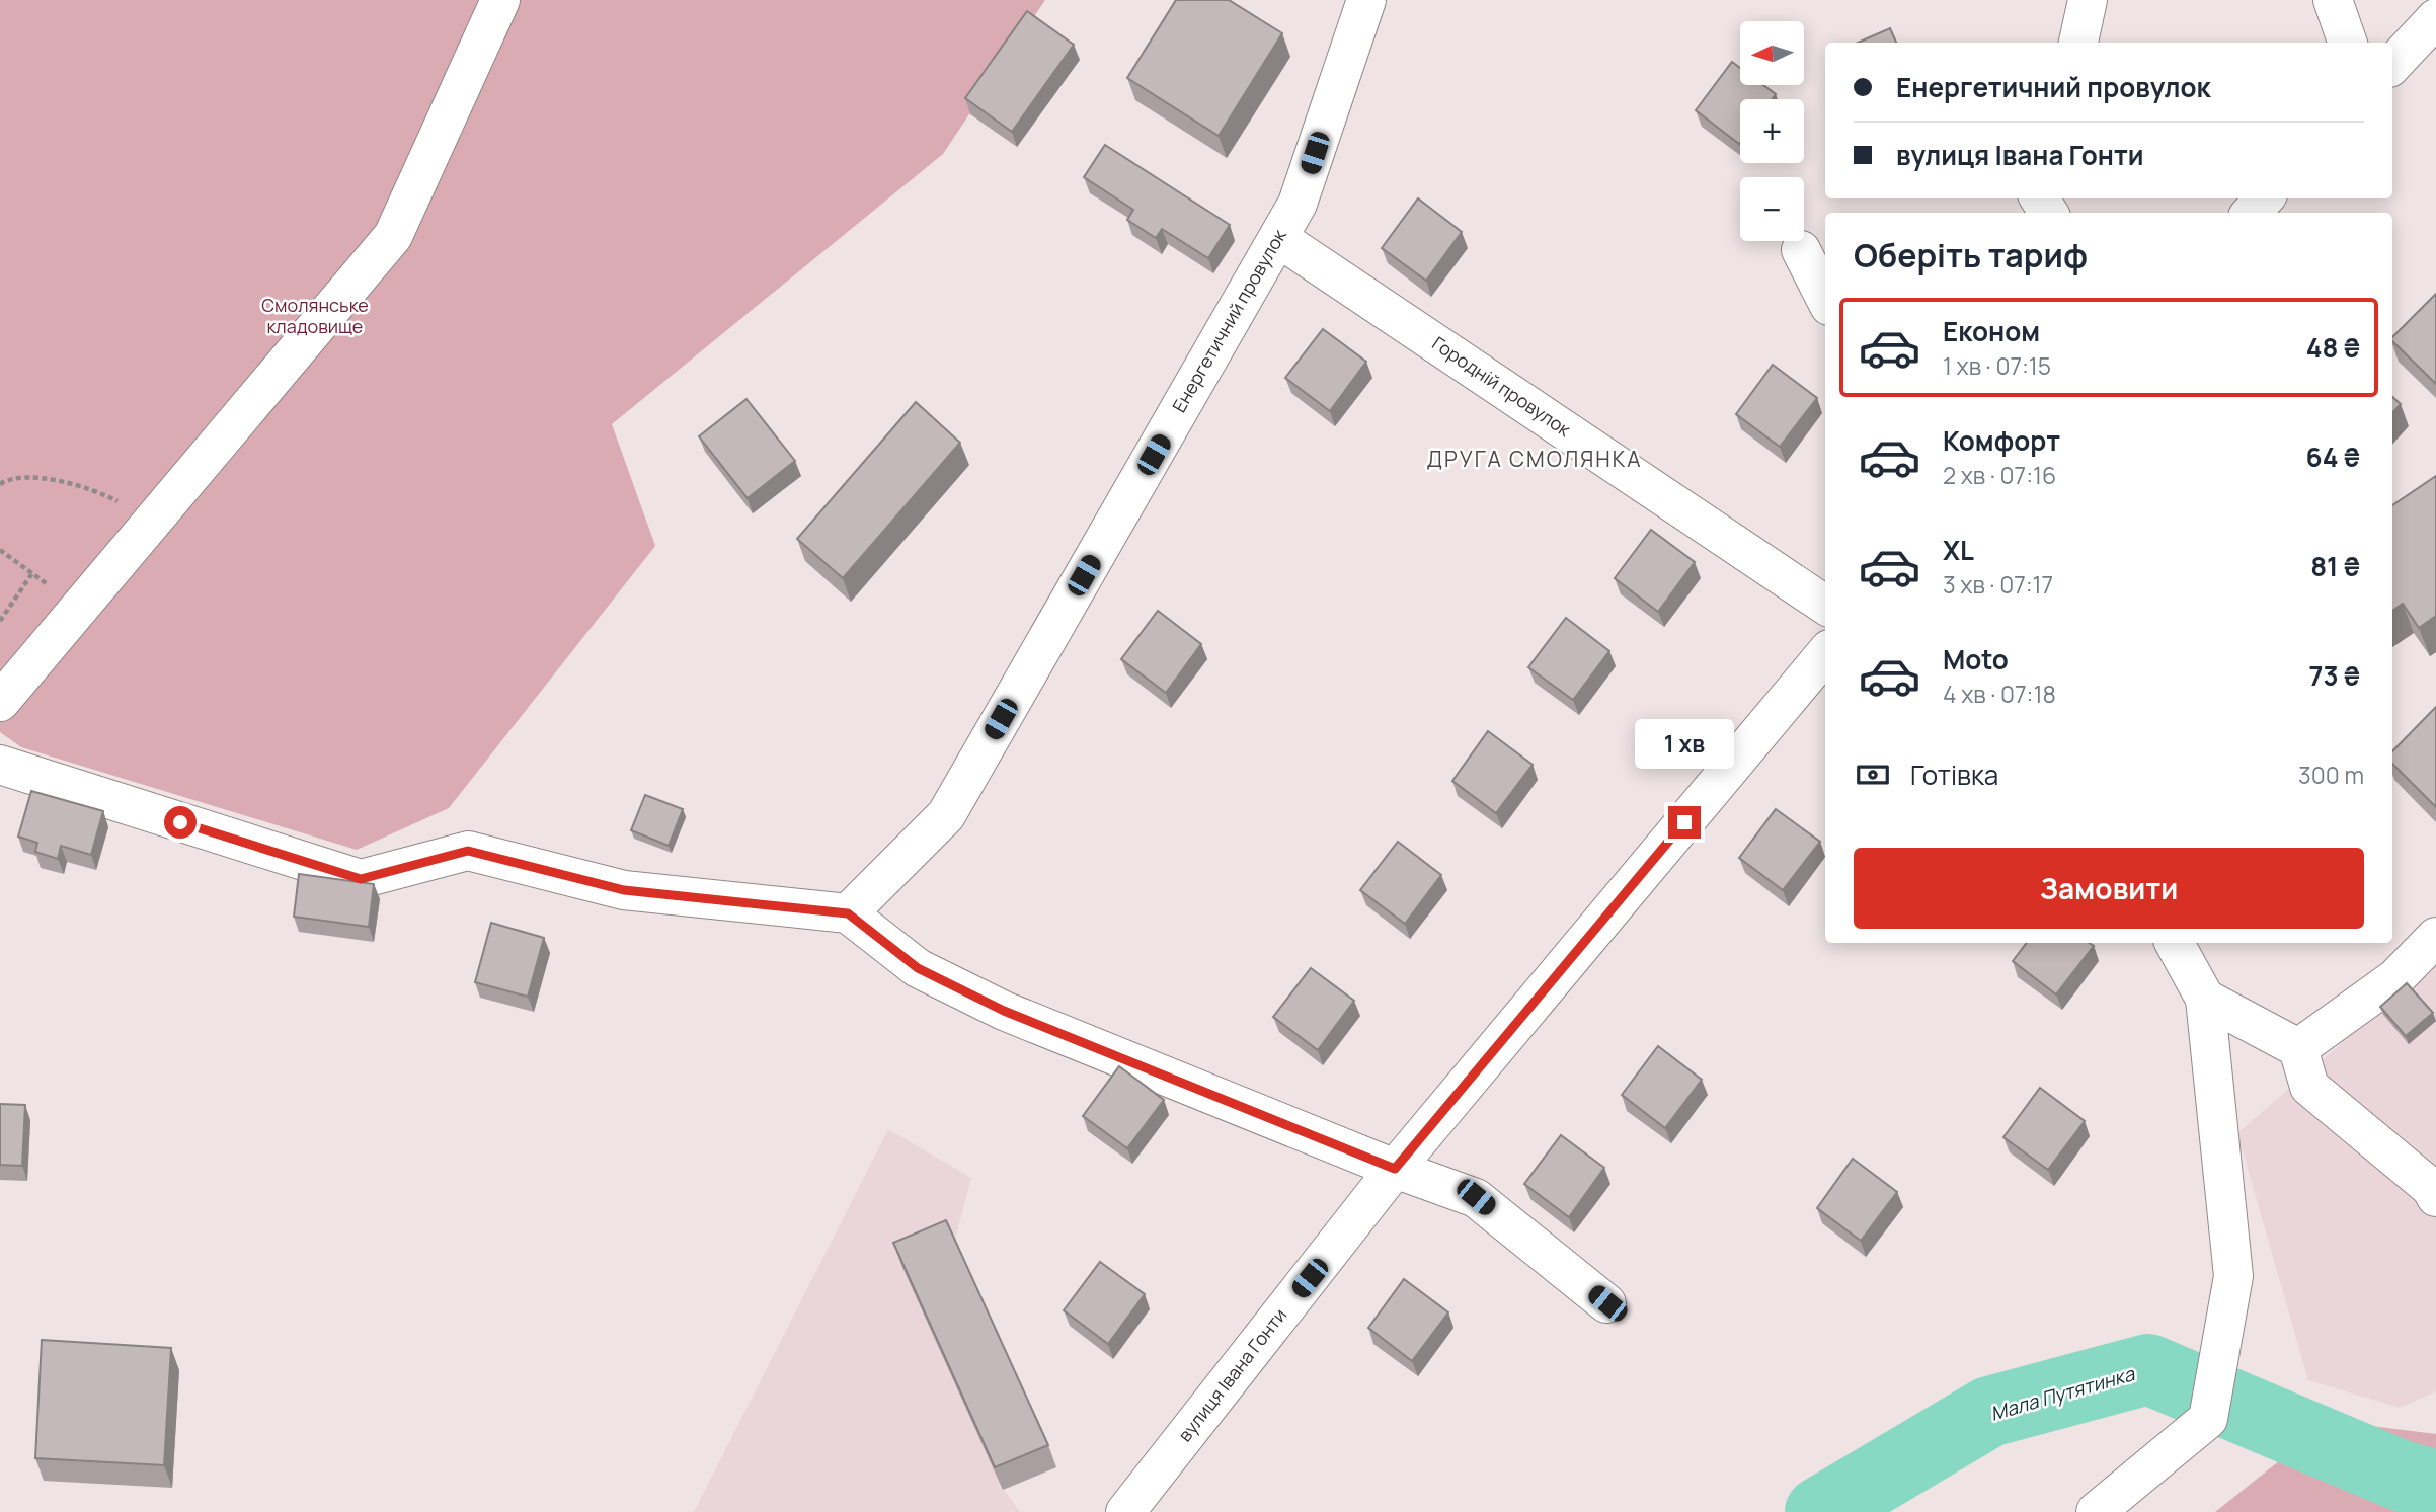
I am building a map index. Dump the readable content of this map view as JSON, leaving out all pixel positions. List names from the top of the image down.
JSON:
{
  "streets": {
    "street": ["Енергетичний провулок", "Городній провулок", "вулиця Івана Гонти"]
  },
  "crossings": [
    ["Енергетичний провулок", "Городній провулок"]
  ],
  "districts": ["ДРУГА СМОЛЯНКА"],
  "water": ["Мала Путятинка"],
  "parks": ["Смолянське кладовище"],
  "north": "left",
  "page": {
    "map_buttons": ["+", "−"],
    "banner": ["Енергетичний провулок", "вулиця Івана Гонти"],
    "heading": "Оберіть тариф",
    "list": [
      {
        "name": "Економ",
        "note": "1 хв · 07:15",
        "value": "48 ₴"
      },
      {
        "name": "Комфорт",
        "note": "2 хв · 07:16",
        "value": "64 ₴"
      },
      {
        "name": "XL",
        "note": "3 хв · 07:17",
        "value": "81 ₴"
      },
      {
        "name": "Moto",
        "note": "4 хв · 07:18",
        "value": "73 ₴"
      }
    ],
    "bubble": "1 хв",
    "pay": ["Готівка", "300 m"],
    "buttons": "Замовити"
  }
}
